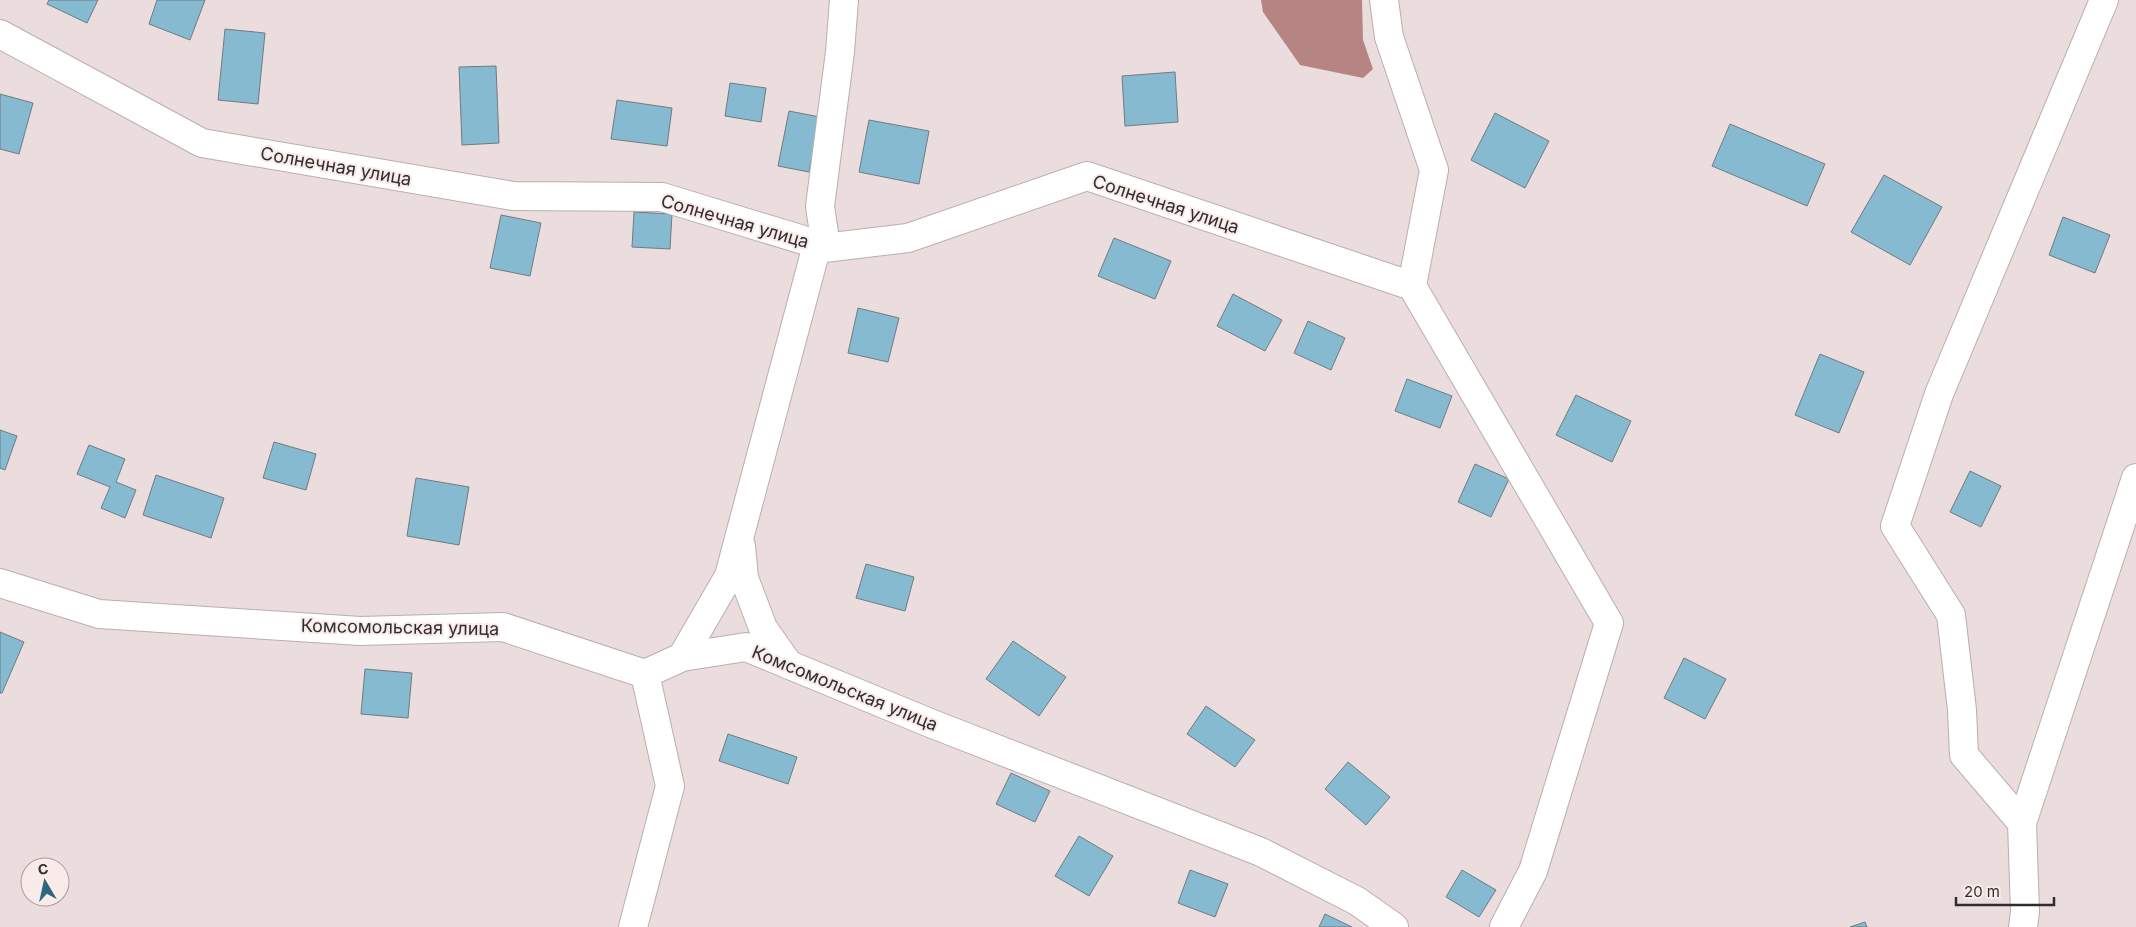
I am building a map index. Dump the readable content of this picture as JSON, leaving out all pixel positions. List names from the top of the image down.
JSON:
{
  "streets": {
    "street": ["Солнечная улица", "Комсомольская улица"]
  },
  "scale_bar": "20 m",
  "north": "top"
}
